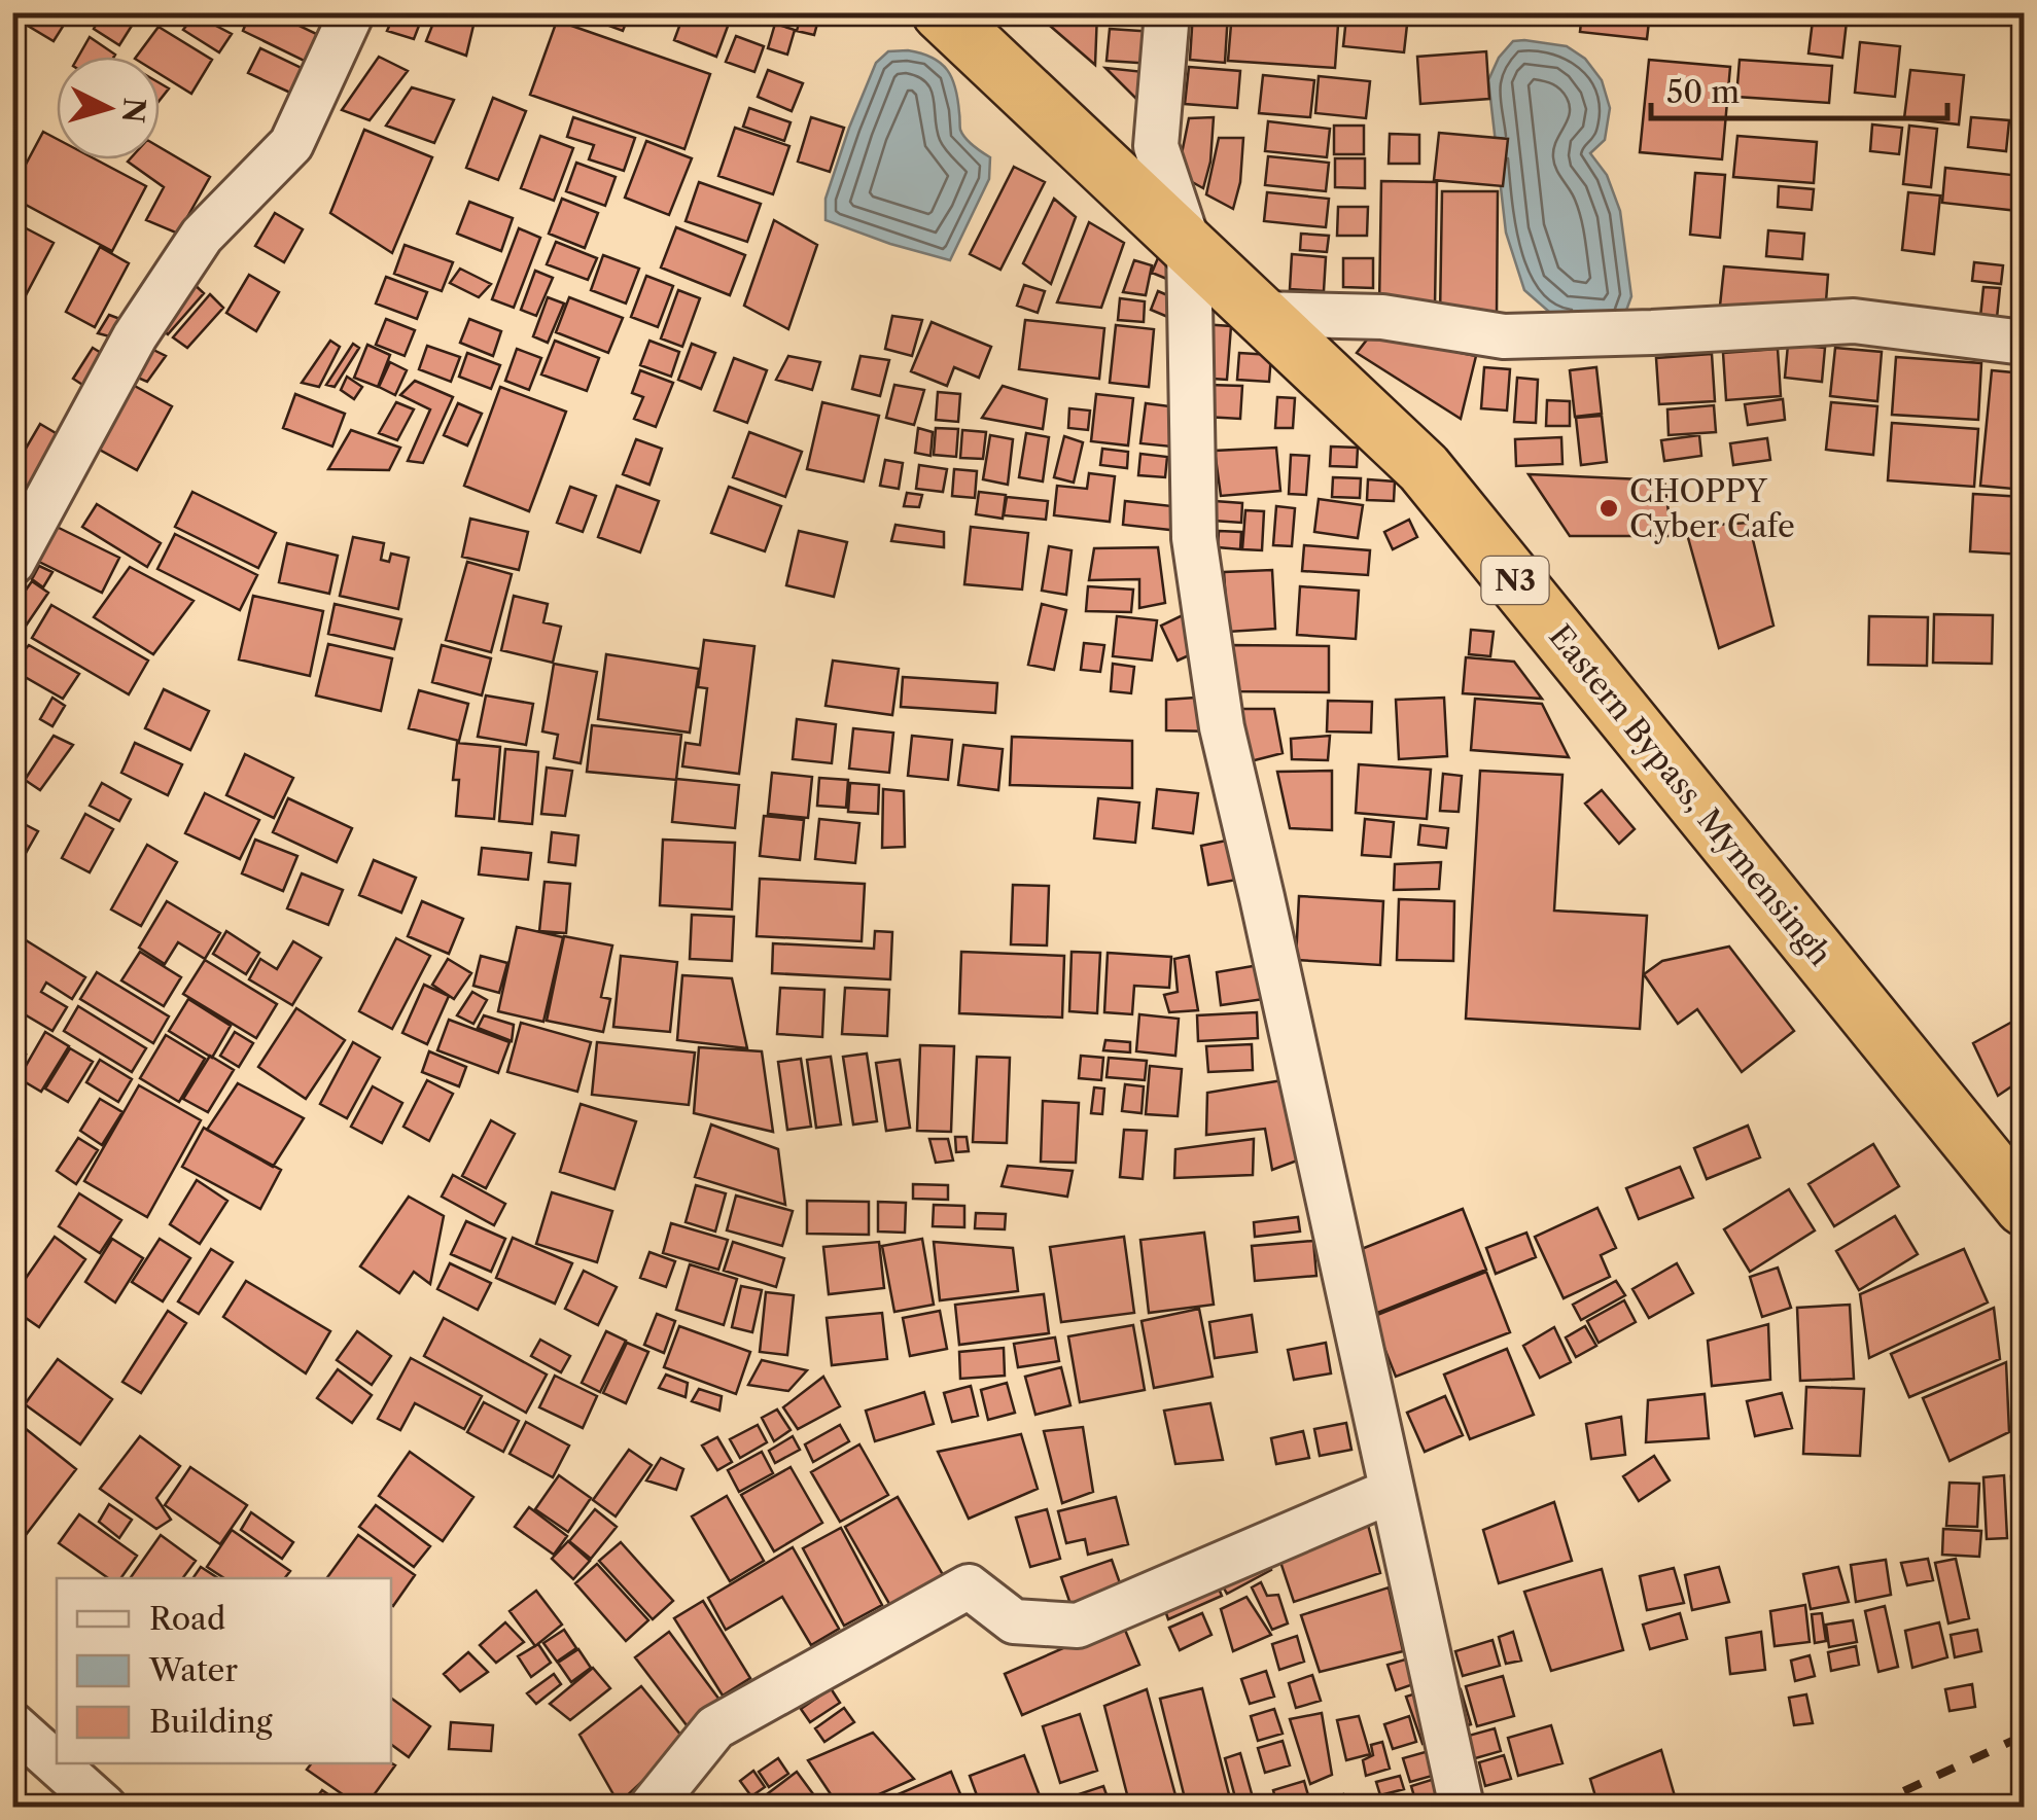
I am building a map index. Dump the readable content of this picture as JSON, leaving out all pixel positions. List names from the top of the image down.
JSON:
{
  "streets": {
    "highway": ["N3", "Eastern Bypass, Mymensingh"]
  },
  "places": ["CHOPPY Cyber Cafe"],
  "legend": ["Road", "Water", "Building"],
  "scale_bar": "50 m",
  "north": "right"
}
